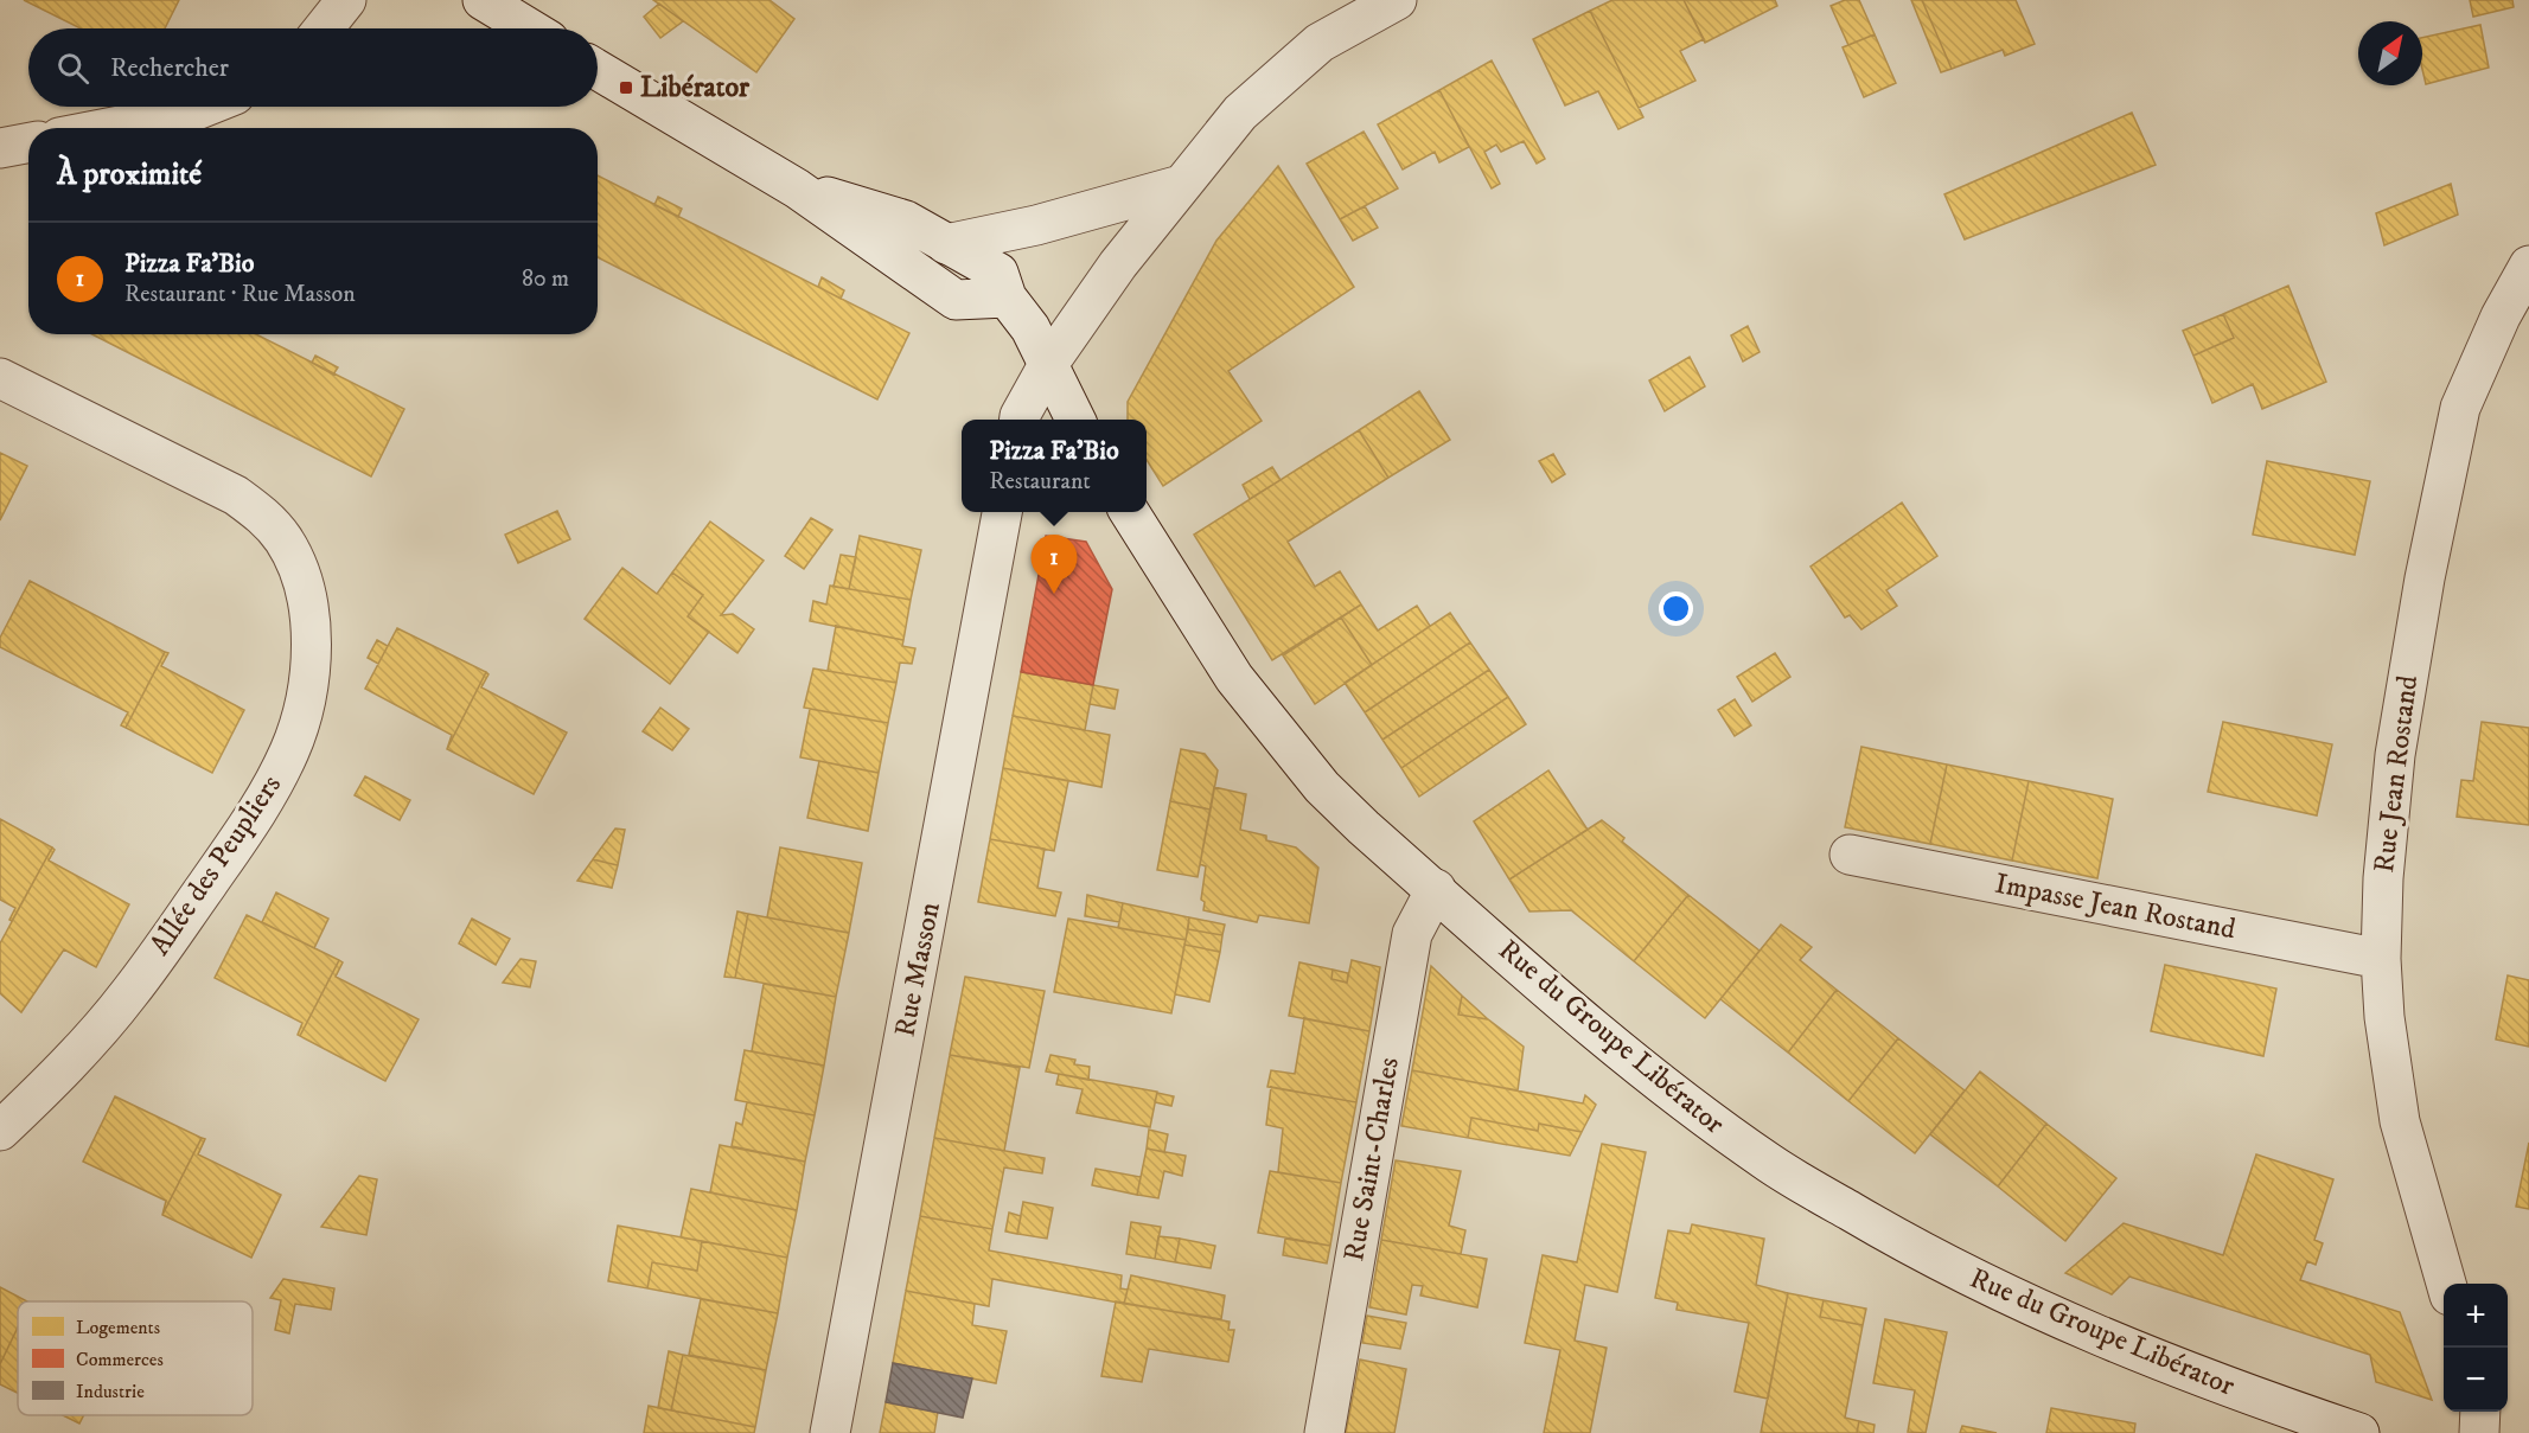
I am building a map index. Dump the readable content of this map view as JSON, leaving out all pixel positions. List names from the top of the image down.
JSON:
{
  "streets": {
    "street": [
      "Rue Jean Rostand",
      "Allée des Peupliers",
      "Impasse Jean Rostand",
      "Rue Masson",
      "Rue du Groupe Libérator",
      "Rue Saint-Charles"
    ]
  },
  "crossings": [
    ["Rue Jean Rostand", "Impasse Jean Rostand"],
    ["Rue du Groupe Libérator", "Rue Saint-Charles"]
  ],
  "places": {
    "transit": ["Libérator"]
  },
  "legend": ["Logements", "Commerces", "Industrie"],
  "north": "top right",
  "page": {
    "search": "Rechercher",
    "heading": "À proximité",
    "list": [
      {
        "mark": "1",
        "name": "Pizza Fa'Bio",
        "note": "Restaurant · Rue Masson",
        "value": "80 m"
      }
    ],
    "popup": ["Pizza Fa'Bio", "Restaurant"],
    "pins": "1",
    "map_buttons": ["+", "−"]
  }
}
